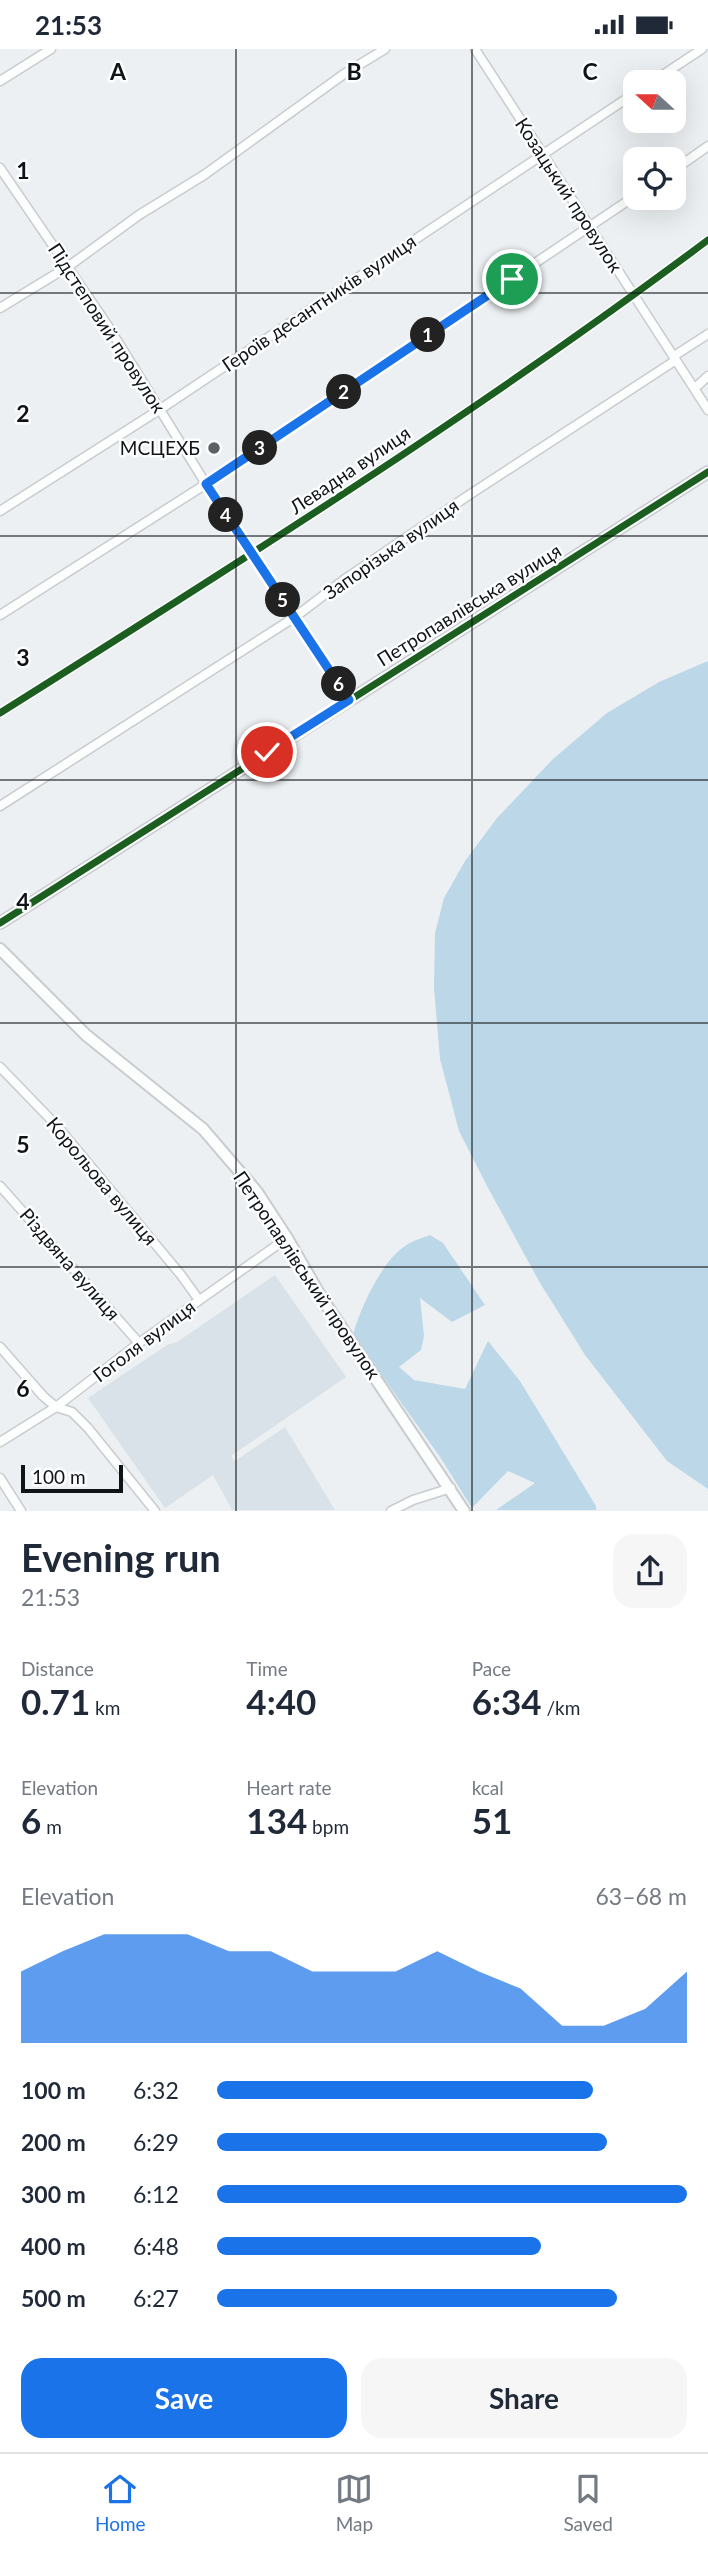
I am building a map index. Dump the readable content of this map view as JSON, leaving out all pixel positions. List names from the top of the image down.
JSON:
{
  "streets": {
    "street": [
      "Козацький провулок",
      "Героїв десантників вулиця",
      "Підстеповий провулок",
      "Левадна вулиця",
      "Запорізька вулиця",
      "Петропавлівська вулиця",
      "Корольова вулиця",
      "Різдвяна вулиця",
      "Петропавлівський провулок",
      "Гоголя вулиця"
    ]
  },
  "crossings": [
    ["Козацький провулок", "Героїв десантників вулиця"],
    ["Козацький провулок", "Левадна вулиця"],
    ["Козацький провулок", "Запорізька вулиця"],
    ["Героїв десантників вулиця", "Підстеповий провулок"],
    ["Підстеповий провулок", "Левадна вулиця"],
    ["Підстеповий провулок", "Запорізька вулиця"],
    ["Підстеповий провулок", "Петропавлівська вулиця"],
    ["Корольова вулиця", "Гоголя вулиця"],
    ["Різдвяна вулиця", "Гоголя вулиця"],
    ["Петропавлівський провулок", "Гоголя вулиця"]
  ],
  "places": ["МСЦЕХБ"],
  "scale_bar": "100 m",
  "north": "left",
  "page": {
    "status": "21:53",
    "pins": [
      "1",
      "2",
      "3",
      "4",
      "5",
      "6"
    ],
    "scale": "100 m",
    "heading": ["Evening run", "21:53"],
    "stats": [
      ["Distance", "0.71 km"],
      ["Time", "4:40"],
      ["Pace", "6:34 /km"],
      ["Elevation", "6 m"],
      ["Heart rate", "134 bpm"],
      ["kcal", "51"]
    ],
    "chart": ["Elevation", "63–68 m"],
    "list": [
      {
        "name": "100 m",
        "note": "6:32"
      },
      {
        "name": "200 m",
        "note": "6:29"
      },
      {
        "name": "300 m",
        "note": "6:12"
      },
      {
        "name": "400 m",
        "note": "6:48"
      },
      {
        "name": "500 m",
        "note": "6:27"
      }
    ],
    "buttons": ["Save", "Share"],
    "tabs": ["Home", "Map", "Saved"]
  },
  "grid": {
    "columns": ["A", "B", "C"],
    "rows": [
      "1",
      "2",
      "3",
      "4",
      "5",
      "6"
    ]
  }
}
